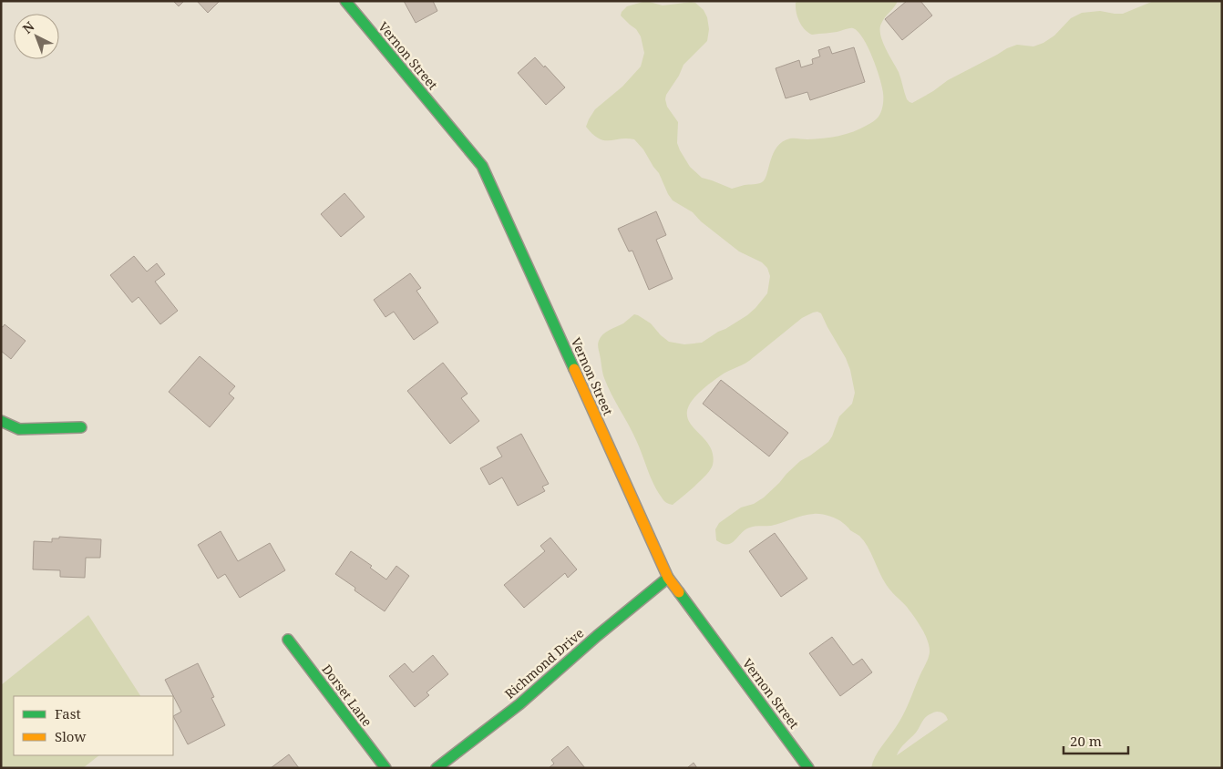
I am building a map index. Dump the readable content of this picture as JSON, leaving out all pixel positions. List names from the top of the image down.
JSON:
{
  "streets": {
    "street": ["Vernon Street", "Richmond Drive", "Dorset Lane"]
  },
  "crossings": [
    ["Vernon Street", "Richmond Drive"]
  ],
  "legend": ["Fast", "Slow"],
  "scale_bar": "20 m",
  "north": "top left"
}
